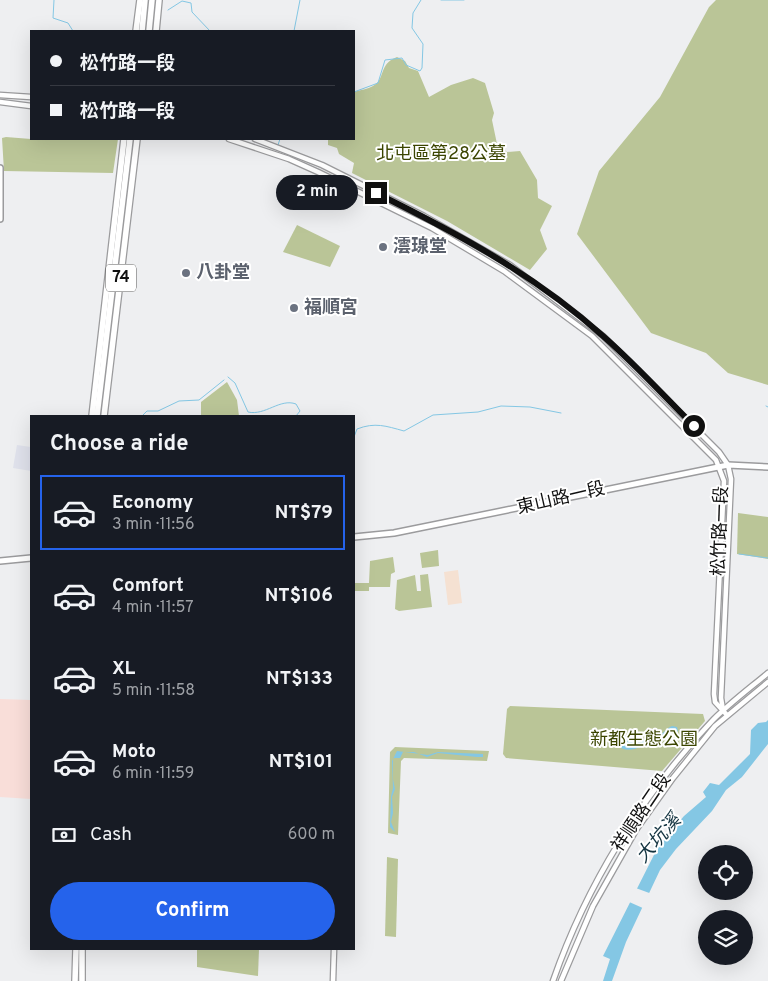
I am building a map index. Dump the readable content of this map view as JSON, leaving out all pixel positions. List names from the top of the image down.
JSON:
{
  "streets": {
    "highway": ["74"],
    "main road": ["東山路一段"],
    "street": ["松竹路一段", "祥順路二段"]
  },
  "crossings": [
    ["東山路一段", "松竹路一段"],
    ["松竹路一段", "祥順路二段"]
  ],
  "water": ["大坑溪"],
  "parks": ["北屯區第28公墓", "新都生態公園"],
  "places": ["澐瑔堂", "八卦堂", "福順宮"],
  "page": {
    "banner": ["松竹路一段", "松竹路一段"],
    "bubble": "2 min",
    "heading": "Choose a ride",
    "list": [
      {
        "name": "Economy",
        "note": "3 min · 11:56",
        "value": "NT$79"
      },
      {
        "name": "Comfort",
        "note": "4 min · 11:57",
        "value": "NT$106"
      },
      {
        "name": "XL",
        "note": "5 min · 11:58",
        "value": "NT$133"
      },
      {
        "name": "Moto",
        "note": "6 min · 11:59",
        "value": "NT$101"
      }
    ],
    "pay": ["Cash", "600 m"],
    "buttons": "Confirm"
  }
}
